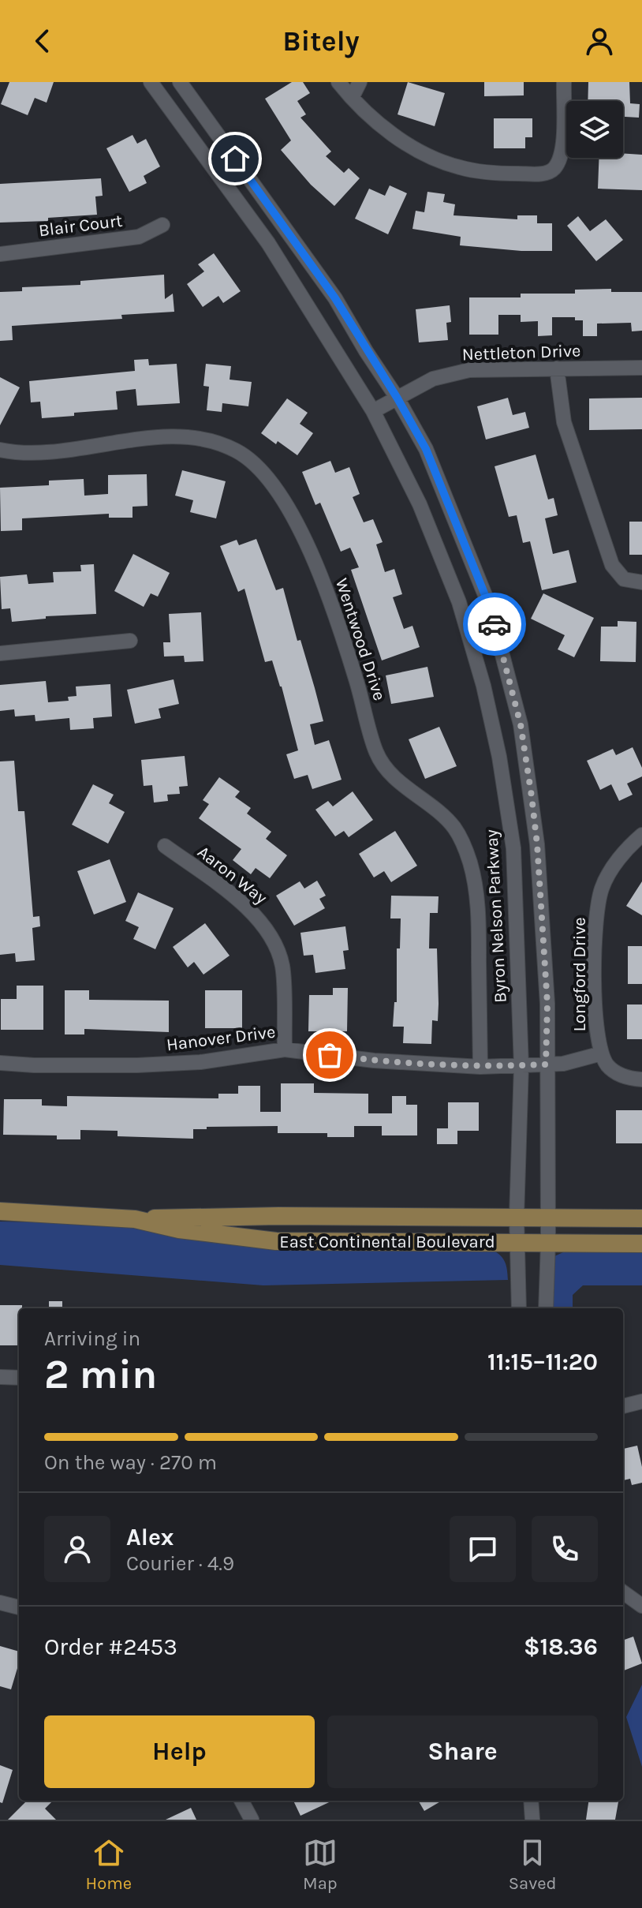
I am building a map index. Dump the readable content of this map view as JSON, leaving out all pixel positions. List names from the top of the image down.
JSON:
{
  "streets": {
    "main road": ["East Continental Boulevard"],
    "street": [
      "Blair Court",
      "Nettleton Drive",
      "Wentwood Drive",
      "Aaron Way",
      "Byron Nelson Parkway",
      "Longford Drive",
      "Hanover Drive"
    ]
  },
  "crossings": [
    ["Nettleton Drive", "Byron Nelson Parkway"],
    ["Wentwood Drive", "Hanover Drive"],
    ["Aaron Way", "Hanover Drive"],
    ["Byron Nelson Parkway", "Hanover Drive"],
    ["Byron Nelson Parkway", "East Continental Boulevard"],
    ["Longford Drive", "Hanover Drive"]
  ],
  "page": {
    "header": "Bitely",
    "heading": ["2 min", "Arriving in", "11:15–11:20"],
    "panel": [
      "Alex",
      "Courier · 4.9",
      "Order #2453",
      "$18.36"
    ],
    "bar": "On the way · 270 m",
    "buttons": ["Help", "Share"],
    "tabs": ["Home", "Map", "Saved"]
  }
}
